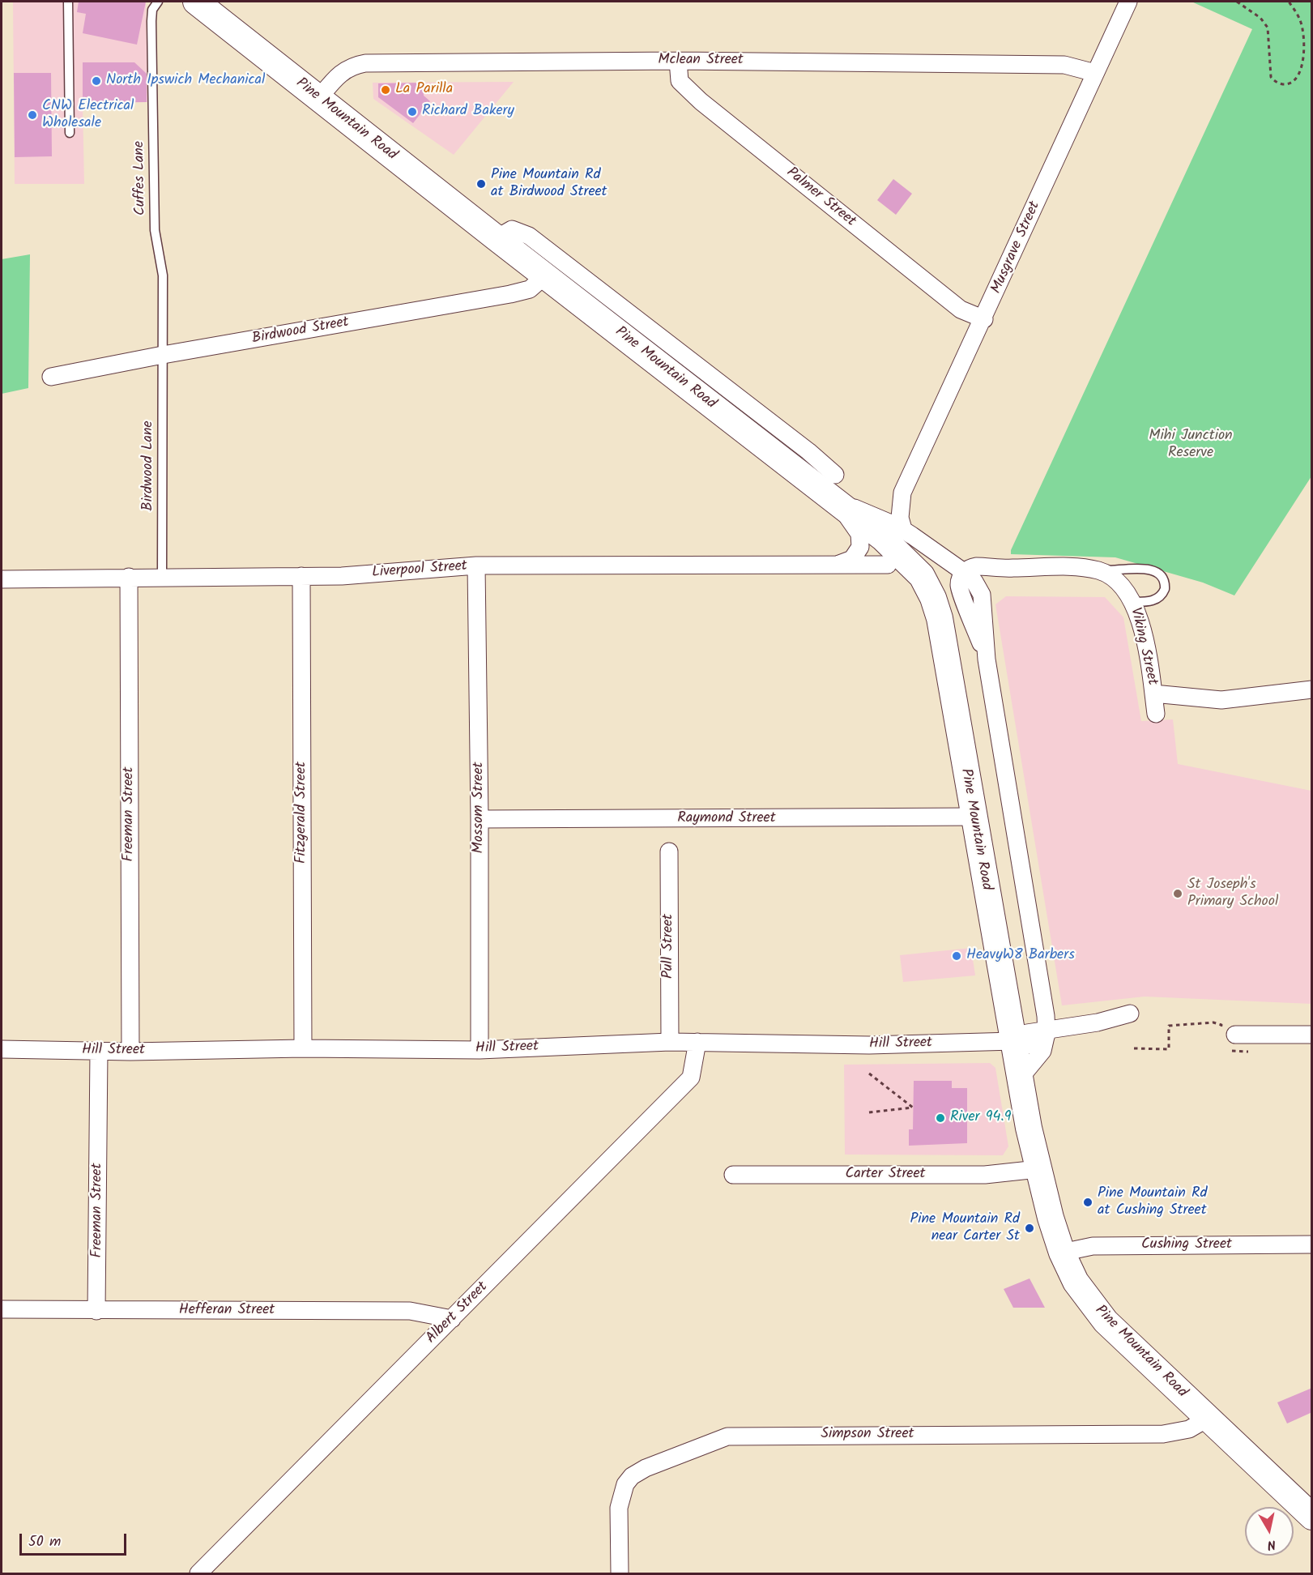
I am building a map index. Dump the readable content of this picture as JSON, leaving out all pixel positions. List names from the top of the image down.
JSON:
{
  "streets": {
    "main road": ["Pine Mountain Road"],
    "street": [
      "Mclean Street",
      "Palmer Street",
      "Musgrave Street",
      "Birdwood Street",
      "Liverpool Street",
      "Viking Street",
      "Mossom Street",
      "Fitzgerald Street",
      "Freeman Street",
      "Raymond Street",
      "Pull Street",
      "Hill Street",
      "Carter Street",
      "Cushing Street",
      "Hefferan Street",
      "Albert Street",
      "Simpson Street"
    ],
    "lane": ["Cuffes Lane", "Birdwood Lane"]
  },
  "crossings": [
    ["Mclean Street", "Pine Mountain Road"],
    ["Mclean Street", "Palmer Street"],
    ["Mclean Street", "Musgrave Street"],
    ["Pine Mountain Road", "Musgrave Street"],
    ["Pine Mountain Road", "Birdwood Street"],
    ["Pine Mountain Road", "Viking Street"],
    ["Pine Mountain Road", "Raymond Street"],
    ["Pine Mountain Road", "Hill Street"],
    ["Pine Mountain Road", "Carter Street"],
    ["Pine Mountain Road", "Cushing Street"],
    ["Pine Mountain Road", "Simpson Street"],
    ["Cuffes Lane", "Birdwood Street"],
    ["Cuffes Lane", "Birdwood Lane"],
    ["Palmer Street", "Musgrave Street"],
    ["Birdwood Street", "Birdwood Lane"],
    ["Birdwood Lane", "Liverpool Street"],
    ["Liverpool Street", "Mossom Street"],
    ["Liverpool Street", "Fitzgerald Street"],
    ["Liverpool Street", "Freeman Street"],
    ["Mossom Street", "Raymond Street"],
    ["Mossom Street", "Hill Street"],
    ["Fitzgerald Street", "Hill Street"],
    ["Freeman Street", "Hill Street"],
    ["Freeman Street", "Hefferan Street"],
    ["Pull Street", "Hill Street"],
    ["Hill Street", "Albert Street"],
    ["Hefferan Street", "Albert Street"]
  ],
  "parks": ["Mihi Junction Reserve"],
  "places": [
    "North Ipswich Mechanical",
    "La Parilla",
    "Richard Bakery",
    "CNW Electrical Wholesale",
    "Pine Mountain Rd at Birdwood Street",
    "St Joseph's Primary School",
    "HeavyW8 Barbers",
    "River 94.9",
    "Pine Mountain Rd at Cushing Street",
    "Pine Mountain Rd near Carter St"
  ],
  "scale_bar": "50 m",
  "north": "bottom"
}
